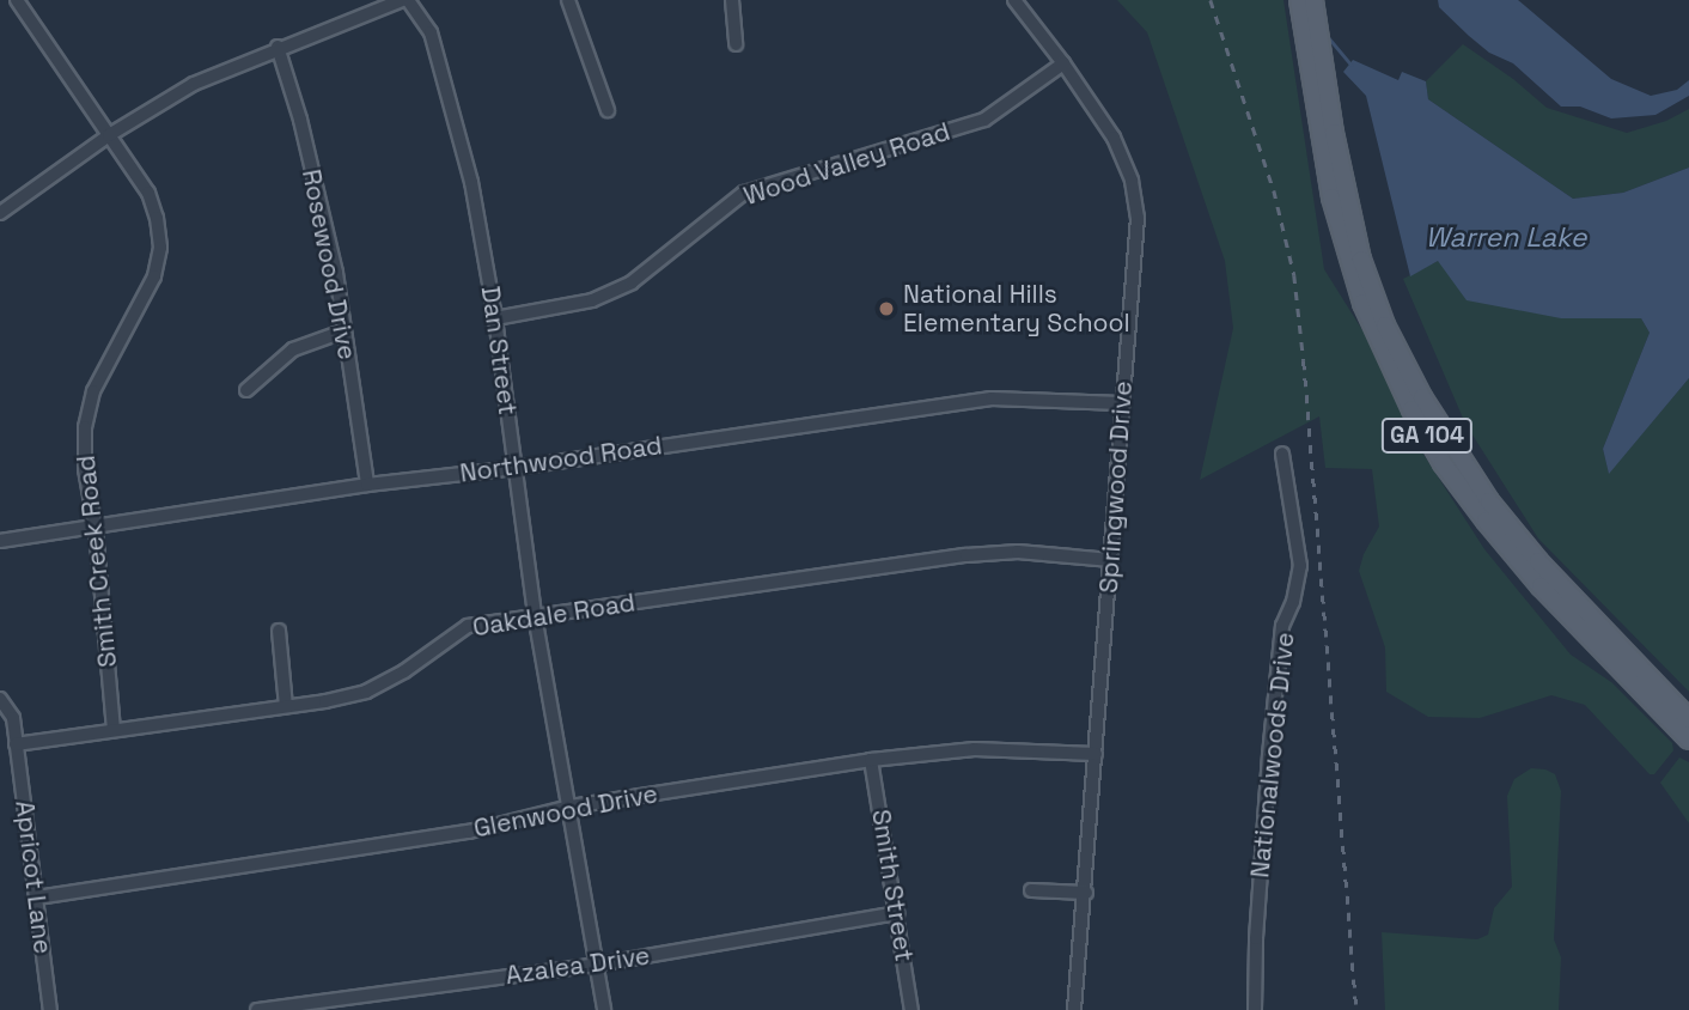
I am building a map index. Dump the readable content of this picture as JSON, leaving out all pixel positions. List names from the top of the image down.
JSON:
{
  "streets": {
    "main road": ["GA 104"],
    "street": [
      "Wood Valley Road",
      "Rosewood Drive",
      "Dan Street",
      "Northwood Road",
      "Springwood Drive",
      "Smith Creek Road",
      "Oakdale Road",
      "Nationalwoods Drive",
      "Glenwood Drive",
      "Apricot Lane",
      "Smith Street",
      "Azalea Drive"
    ]
  },
  "crossings": [
    ["Wood Valley Road", "Dan Street"],
    ["Wood Valley Road", "Springwood Drive"],
    ["Rosewood Drive", "Northwood Road"],
    ["Dan Street", "Northwood Road"],
    ["Dan Street", "Oakdale Road"],
    ["Dan Street", "Glenwood Drive"],
    ["Dan Street", "Azalea Drive"],
    ["Northwood Road", "Springwood Drive"],
    ["Northwood Road", "Smith Creek Road"],
    ["Springwood Drive", "Oakdale Road"],
    ["Springwood Drive", "Glenwood Drive"],
    ["Smith Creek Road", "Oakdale Road"],
    ["Oakdale Road", "Apricot Lane"],
    ["Glenwood Drive", "Apricot Lane"],
    ["Glenwood Drive", "Smith Street"],
    ["Smith Street", "Azalea Drive"]
  ],
  "water": ["Warren Lake"],
  "places": ["National Hills Elementary School"]
}
